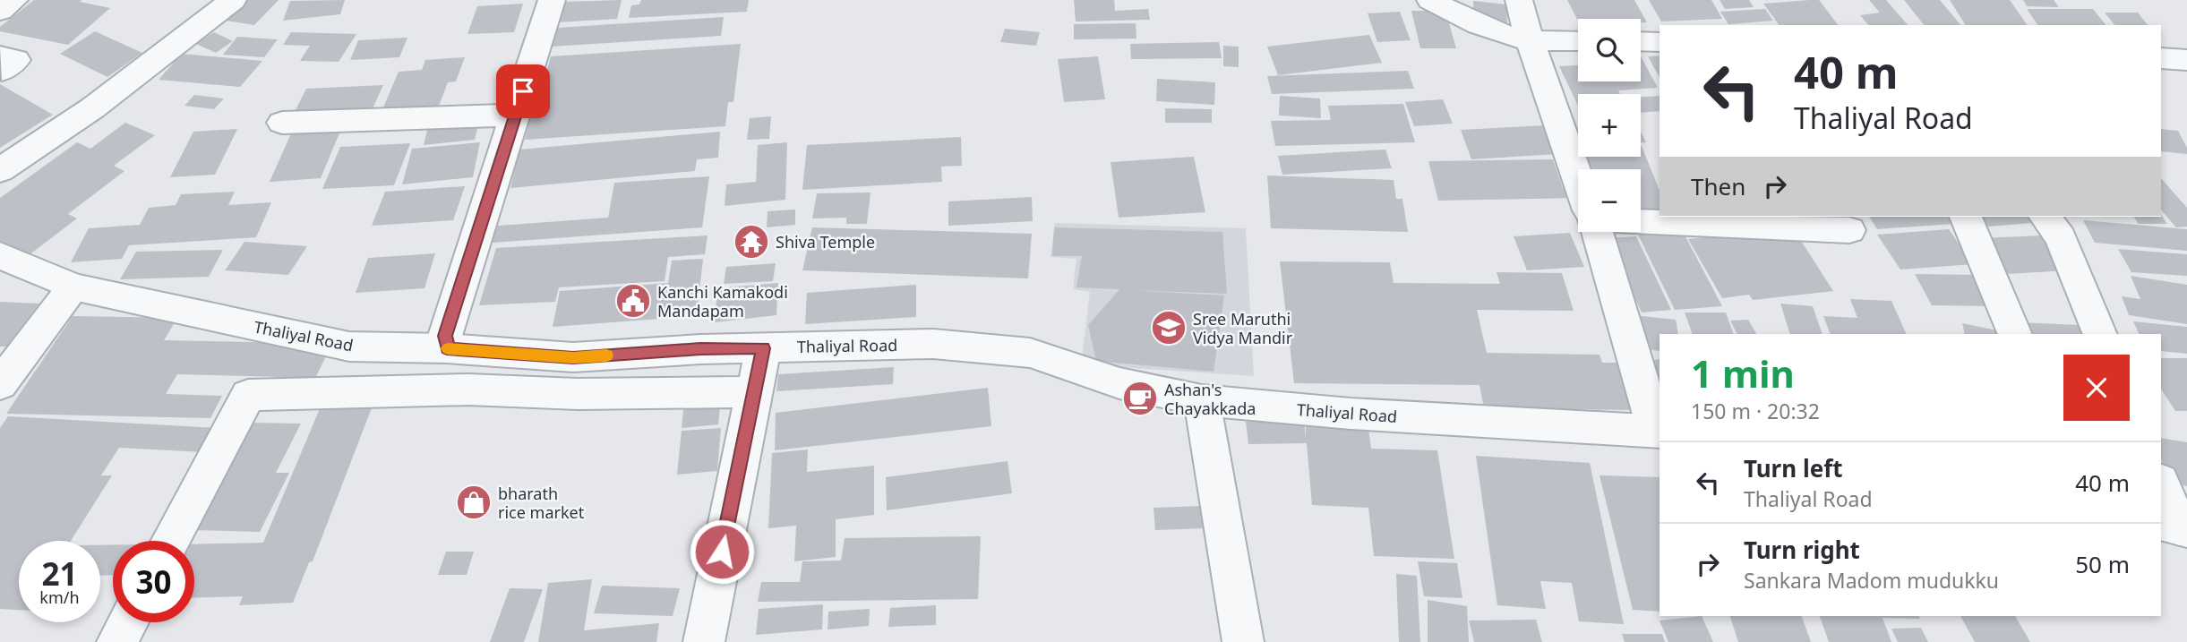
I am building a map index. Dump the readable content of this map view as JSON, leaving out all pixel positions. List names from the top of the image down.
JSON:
{
  "streets": {
    "street": ["Thaliyal Road"]
  },
  "places": {
    "temple": ["Shiva Temple"],
    "public building": ["Kanchi Kamakodi Mandapam"],
    "school or university": ["Sree Maruthi Vidya Mandir"],
    "cafe": ["Ashan's Chayakkada"],
    "shop": ["bharath rice market"]
  },
  "page": {
    "map_buttons": ["+", "−"],
    "turn": ["40 m", "Thaliyal Road"],
    "then": "Then",
    "heading": ["1 min", "150 m · 20:32"],
    "list": [
      {
        "name": "Turn left",
        "note": "Thaliyal Road",
        "value": "40 m"
      },
      {
        "name": "Turn right",
        "note": "Sankara Madom mudukku",
        "value": "50 m"
      }
    ],
    "speed": "21 km/h",
    "limit": "30"
  }
}
